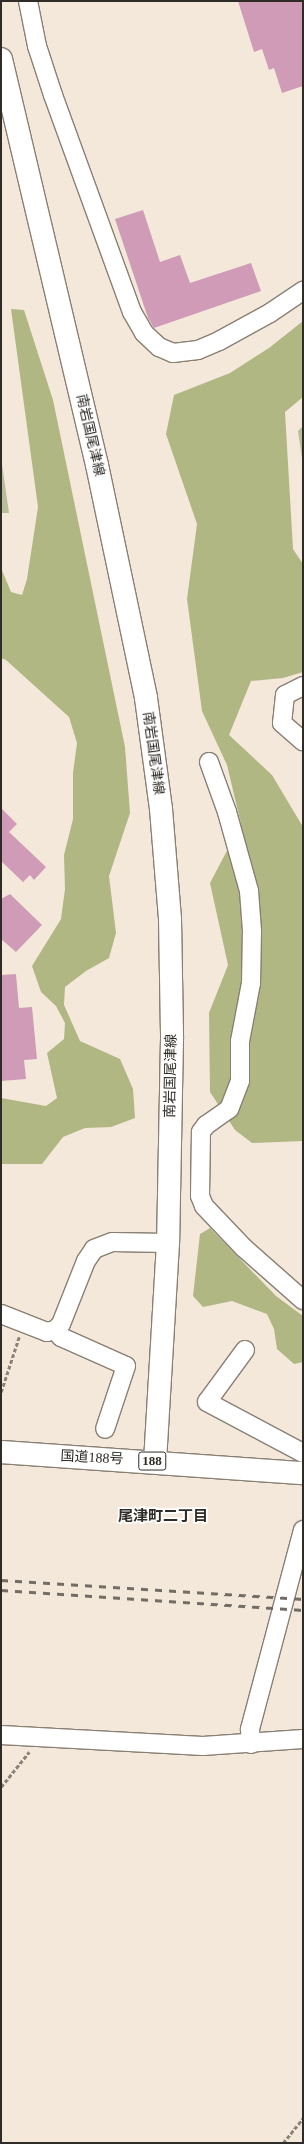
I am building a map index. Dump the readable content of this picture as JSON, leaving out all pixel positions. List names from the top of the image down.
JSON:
{
  "streets": {
    "main road": ["南岩国尾津線", "国道188号", "188"]
  },
  "crossings": [
    ["南岩国尾津線", "国道188号"]
  ],
  "districts": ["尾津町二丁目"]
}
